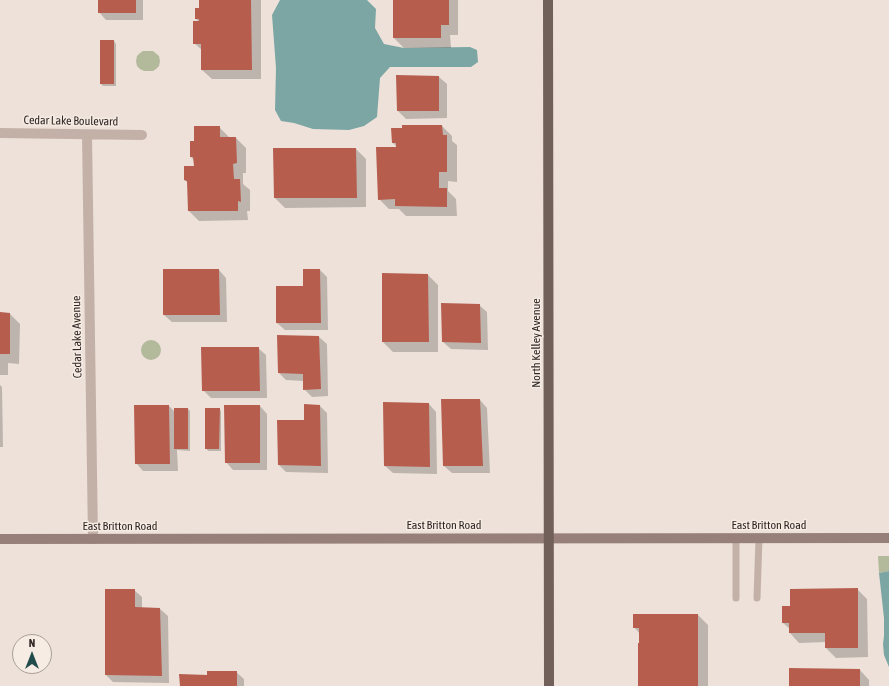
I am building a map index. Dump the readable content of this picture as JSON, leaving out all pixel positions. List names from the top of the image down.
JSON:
{
  "streets": {
    "main road": ["North Kelley Avenue", "East Britton Road"],
    "street": ["Cedar Lake Boulevard", "Cedar Lake Avenue"]
  },
  "crossings": [
    ["Cedar Lake Boulevard", "Cedar Lake Avenue"],
    ["Cedar Lake Avenue", "East Britton Road"],
    ["North Kelley Avenue", "East Britton Road"]
  ],
  "north": "top"
}
